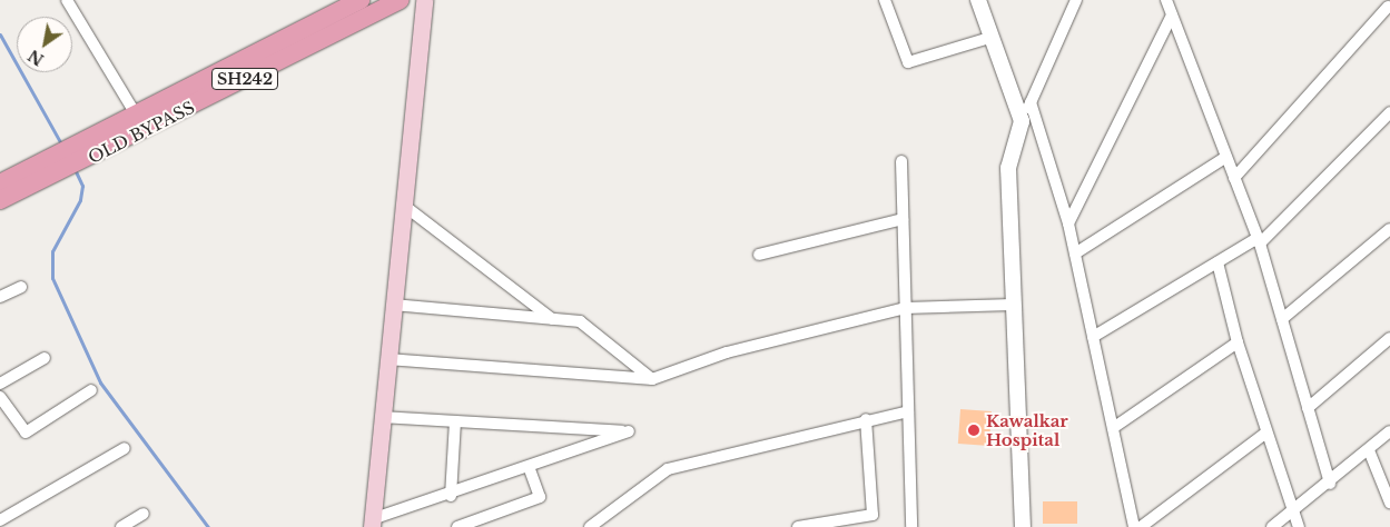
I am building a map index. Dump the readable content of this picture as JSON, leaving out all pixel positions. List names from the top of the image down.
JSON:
{
  "streets": {
    "main road": ["SH242", "OLD BYPASS"]
  },
  "places": ["Kawalkar Hospital"],
  "north": "bottom left"
}
